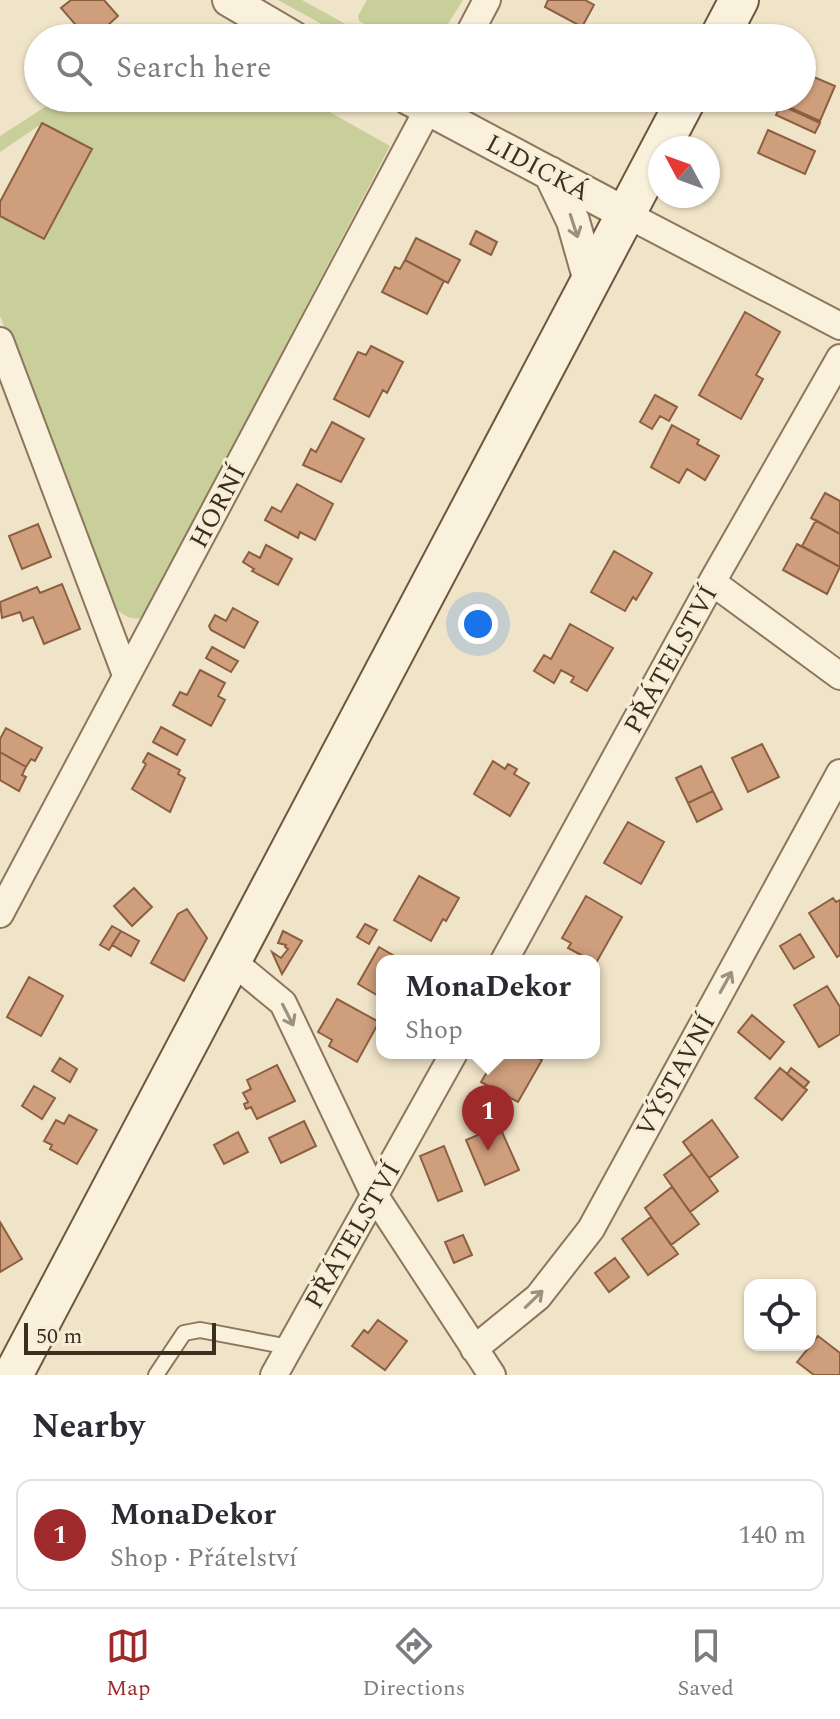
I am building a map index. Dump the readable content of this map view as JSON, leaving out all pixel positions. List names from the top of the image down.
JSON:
{
  "streets": {
    "street": [
      "LIDICKÁ",
      "HORNÍ",
      "PŘÁTELSTVÍ",
      "VÝSTAVNÍ"
    ]
  },
  "one_way": ["VÝSTAVNÍ"],
  "scale_bar": "50 m",
  "north": "top left",
  "page": {
    "search": "Search here",
    "popup": ["MonaDekor", "Shop"],
    "pins": "1",
    "scale": "50 m",
    "heading": "Nearby",
    "list": [
      {
        "mark": "1",
        "name": "MonaDekor",
        "note": "Shop · Přátelství",
        "value": "140 m"
      }
    ],
    "nav": ["Map", "Directions", "Saved"]
  }
}
